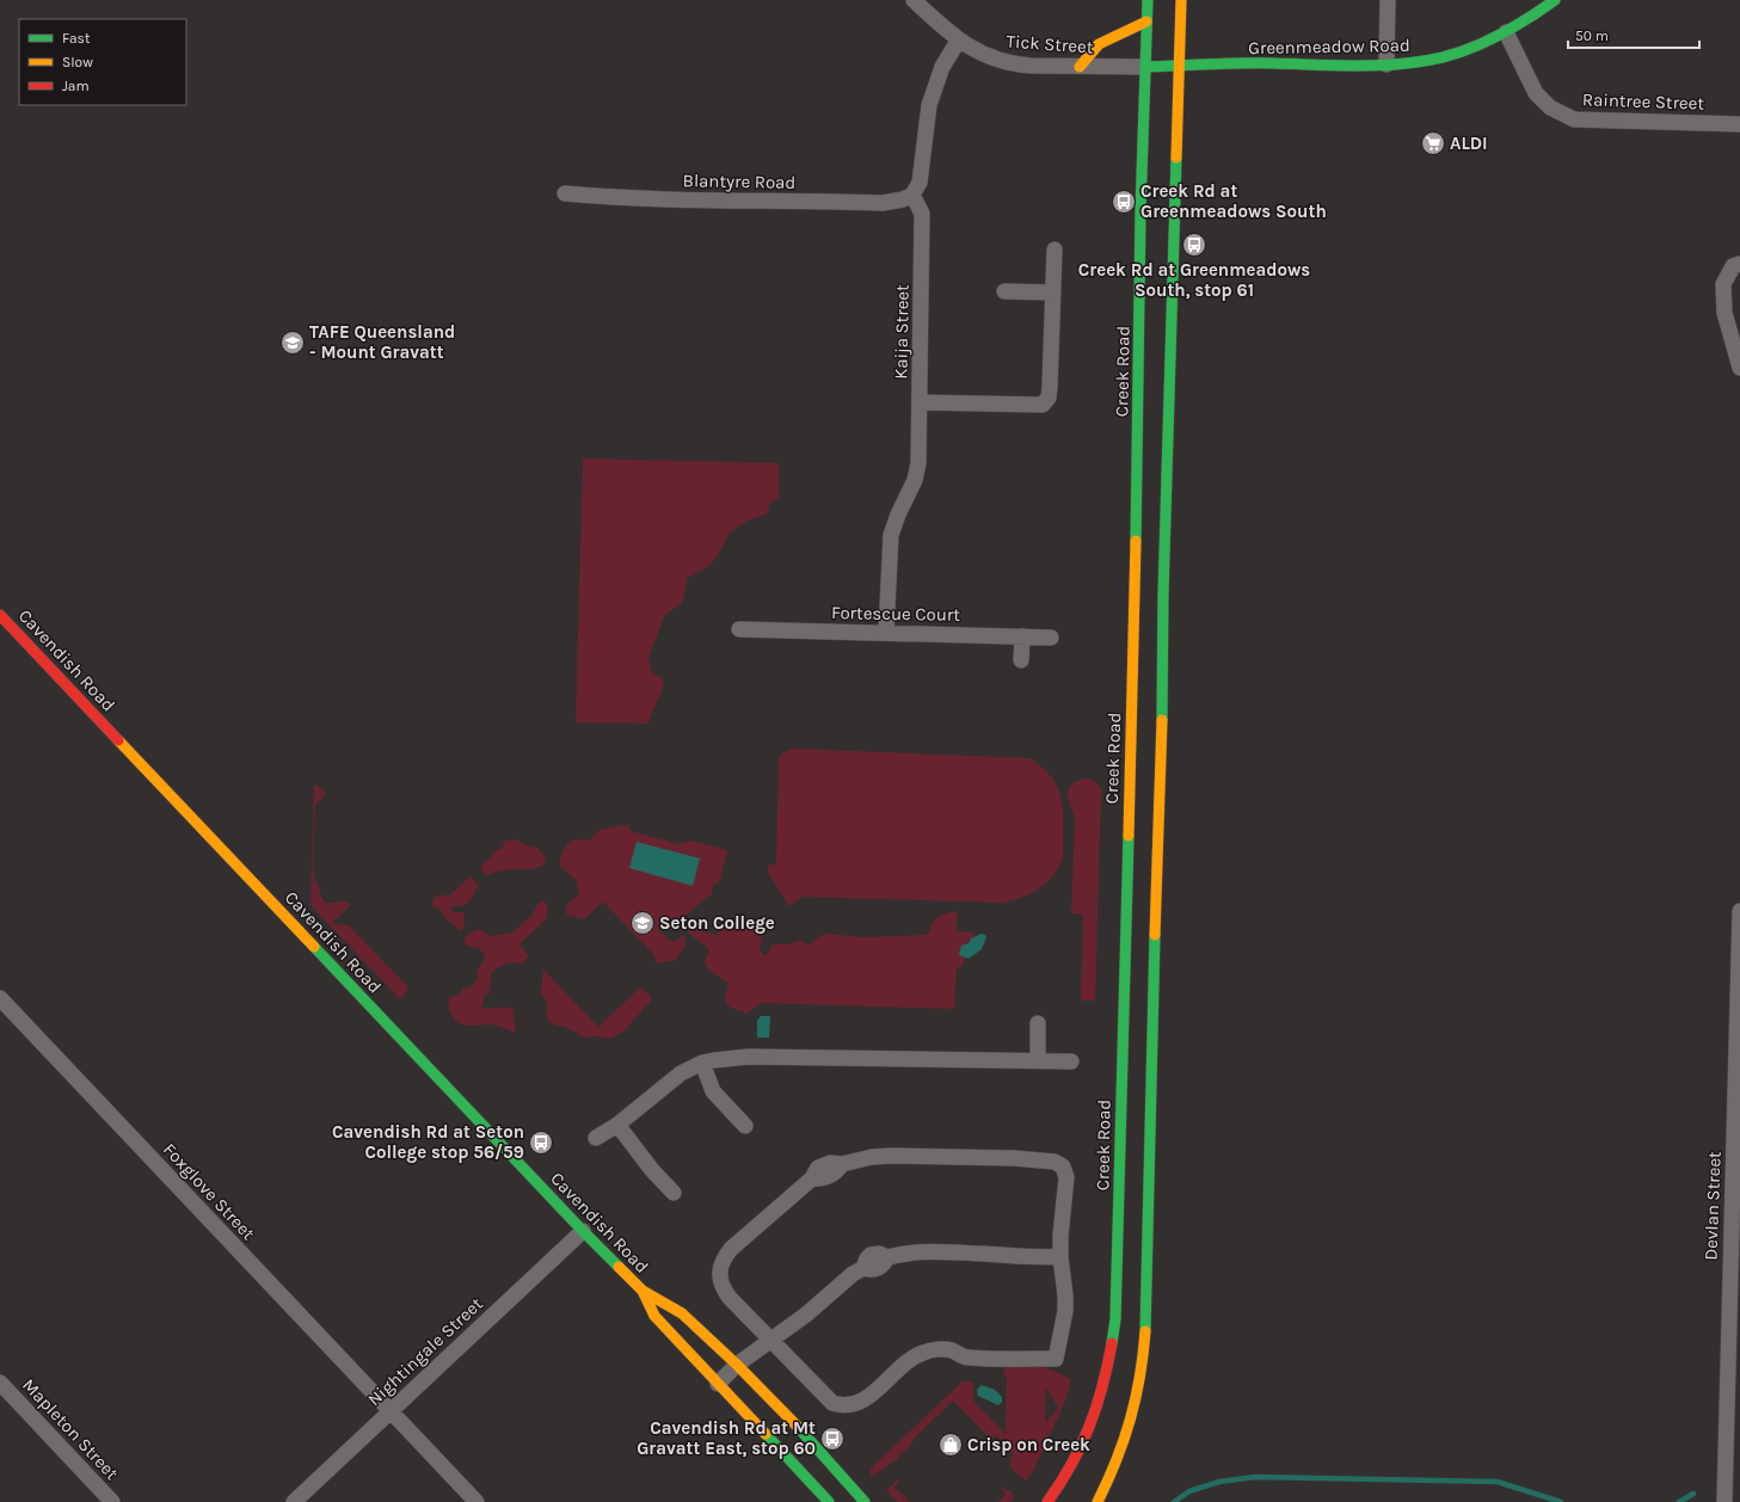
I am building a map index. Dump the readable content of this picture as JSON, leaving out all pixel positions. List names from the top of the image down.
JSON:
{
  "streets": {
    "main road": ["Greenmeadow Road", "Creek Road", "Cavendish Road"],
    "street": [
      "Tick Street",
      "Raintree Street",
      "Blantyre Road",
      "Kaija Street",
      "Fortescue Court",
      "Foxglove Street",
      "Devlan Street",
      "Nightingale Street",
      "Mapleton Street"
    ]
  },
  "crossings": [
    ["Tick Street", "Greenmeadow Road"],
    ["Tick Street", "Creek Road"],
    ["Greenmeadow Road", "Raintree Street"],
    ["Greenmeadow Road", "Creek Road"],
    ["Blantyre Road", "Kaija Street"],
    ["Kaija Street", "Fortescue Court"],
    ["Cavendish Road", "Nightingale Street"],
    ["Foxglove Street", "Nightingale Street"]
  ],
  "places": {
    "supermarket": ["ALDI"],
    "bus stop": [
      "Creek Rd at Greenmeadows South",
      "Creek Rd at Greenmeadows South, stop 61",
      "Cavendish Rd at Seton College stop 56/59",
      "Cavendish Rd at Mt Gravatt East, stop 60"
    ],
    "school or university": ["TAFE Queensland - Mount Gravatt", "Seton College"],
    "shop": ["Crisp on Creek"]
  },
  "legend": ["Fast", "Slow", "Jam"],
  "scale_bar": "50 m"
}
